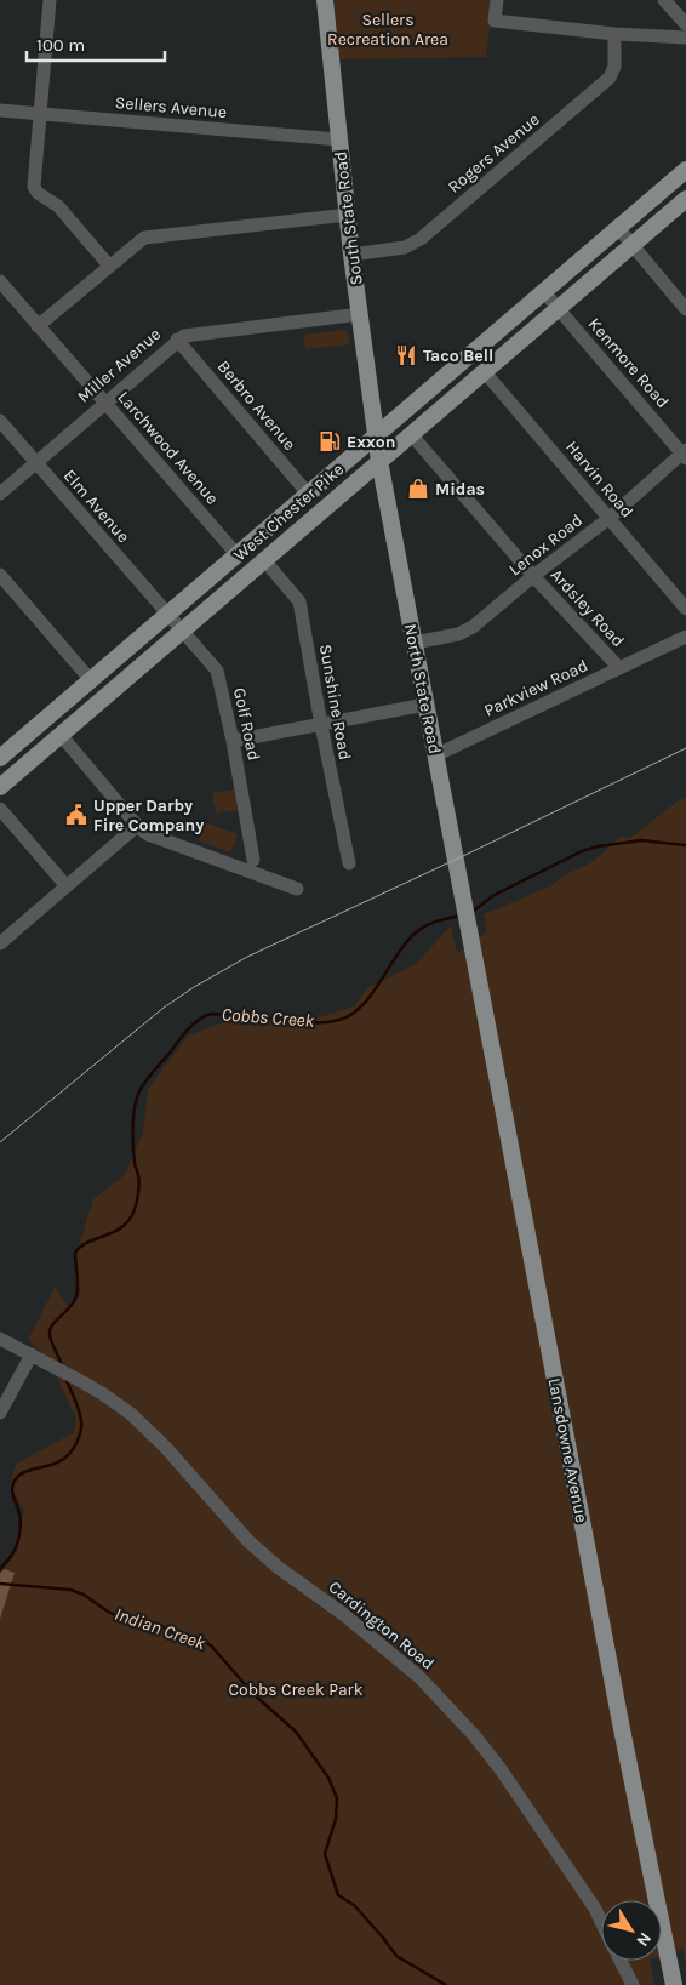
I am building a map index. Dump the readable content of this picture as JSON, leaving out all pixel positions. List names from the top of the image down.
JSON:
{
  "streets": {
    "main road": [
      "South State Road",
      "West Chester Pike",
      "North State Road",
      "Lansdowne Avenue"
    ],
    "street": [
      "Sellers Avenue",
      "Rogers Avenue",
      "Kenmore Road",
      "Miller Avenue",
      "Berbro Avenue",
      "Larchwood Avenue",
      "Harvin Road",
      "Elm Avenue",
      "Lenox Road",
      "Ardsley Road",
      "Parkview Road",
      "Sunshine Road",
      "Golf Road",
      "Cardington Road"
    ]
  },
  "crossings": [
    ["Sellers Avenue", "South State Road"],
    ["Rogers Avenue", "South State Road"],
    ["South State Road", "Miller Avenue"],
    ["South State Road", "West Chester Pike"],
    ["South State Road", "North State Road"],
    ["Kenmore Road", "West Chester Pike"],
    ["Kenmore Road", "Lenox Road"],
    ["Miller Avenue", "Berbro Avenue"],
    ["Miller Avenue", "Larchwood Avenue"],
    ["Miller Avenue", "Elm Avenue"],
    ["Berbro Avenue", "West Chester Pike"],
    ["Larchwood Avenue", "West Chester Pike"],
    ["Harvin Road", "West Chester Pike"],
    ["Harvin Road", "Lenox Road"],
    ["Elm Avenue", "West Chester Pike"],
    ["Elm Avenue", "Golf Road"],
    ["West Chester Pike", "Ardsley Road"],
    ["West Chester Pike", "North State Road"],
    ["West Chester Pike", "Sunshine Road"],
    ["West Chester Pike", "Golf Road"],
    ["Lenox Road", "Ardsley Road"],
    ["Lenox Road", "North State Road"],
    ["Ardsley Road", "Parkview Road"],
    ["Parkview Road", "North State Road"],
    ["North State Road", "Lansdowne Avenue"]
  ],
  "water": ["Cobbs Creek", "Indian Creek"],
  "parks": ["Sellers Recreation Area", "Cobbs Creek Park"],
  "places": {
    "restaurant": ["Taco Bell"],
    "fuel station": ["Exxon"],
    "shop": ["Midas"],
    "public building": ["Upper Darby Fire Company"]
  },
  "scale_bar": "100 m",
  "north": "bottom right"
}
